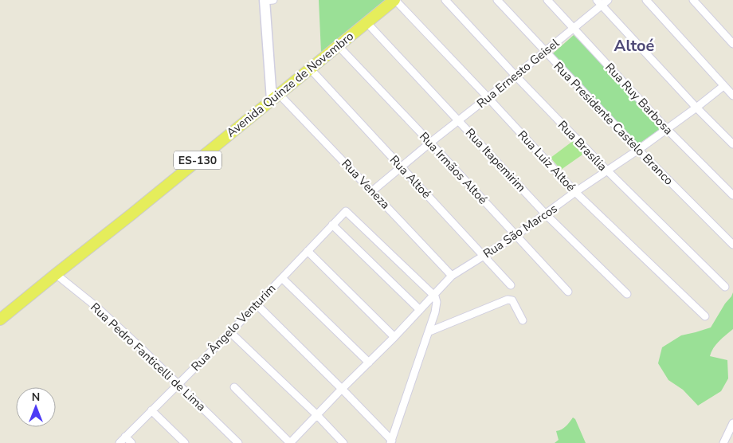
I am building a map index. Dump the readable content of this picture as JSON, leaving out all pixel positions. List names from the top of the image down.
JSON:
{
  "streets": {
    "main road": ["Avenida Quinze de Novembro", "ES-130"],
    "street": [
      "Rua Ernesto Geisel",
      "Rua Ruy Barbosa",
      "Rua Presidente Castelo Branco",
      "Rua Brasília",
      "Rua Itapemirim",
      "Rua Luiz Altoé",
      "Rua Irmãos Altoé",
      "Rua Altoé",
      "Rua Veneza",
      "Rua São Marcos",
      "Rua Ângelo Venturim",
      "Rua Pedro Fanticelli de Lima"
    ]
  },
  "crossings": [
    ["Rua Ernesto Geisel", "Rua Ruy Barbosa"],
    ["Rua Ernesto Geisel", "Rua Presidente Castelo Branco"],
    ["Rua Ernesto Geisel", "Rua Brasília"],
    ["Rua Ernesto Geisel", "Rua Itapemirim"],
    ["Rua Ernesto Geisel", "Rua Luiz Altoé"],
    ["Rua Ernesto Geisel", "Rua Irmãos Altoé"],
    ["Rua Ernesto Geisel", "Rua Altoé"],
    ["Rua Ernesto Geisel", "Rua Veneza"],
    ["Avenida Quinze de Novembro", "Rua Itapemirim"],
    ["Avenida Quinze de Novembro", "Rua Luiz Altoé"],
    ["Avenida Quinze de Novembro", "Rua Irmãos Altoé"],
    ["Avenida Quinze de Novembro", "Rua Altoé"],
    ["Avenida Quinze de Novembro", "Rua Veneza"],
    ["Avenida Quinze de Novembro", "Rua Pedro Fanticelli de Lima"],
    ["Rua Ruy Barbosa", "Rua São Marcos"],
    ["Rua Presidente Castelo Branco", "Rua São Marcos"],
    ["Rua Brasília", "Rua São Marcos"],
    ["Rua Itapemirim", "Rua São Marcos"],
    ["Rua Luiz Altoé", "Rua São Marcos"],
    ["Rua Irmãos Altoé", "Rua São Marcos"],
    ["Rua Altoé", "Rua São Marcos"],
    ["Rua Veneza", "Rua São Marcos"],
    ["Rua São Marcos", "Rua Ângelo Venturim"],
    ["Rua Ângelo Venturim", "Rua Pedro Fanticelli de Lima"]
  ],
  "districts": ["Altoé"],
  "north": "top"
}
